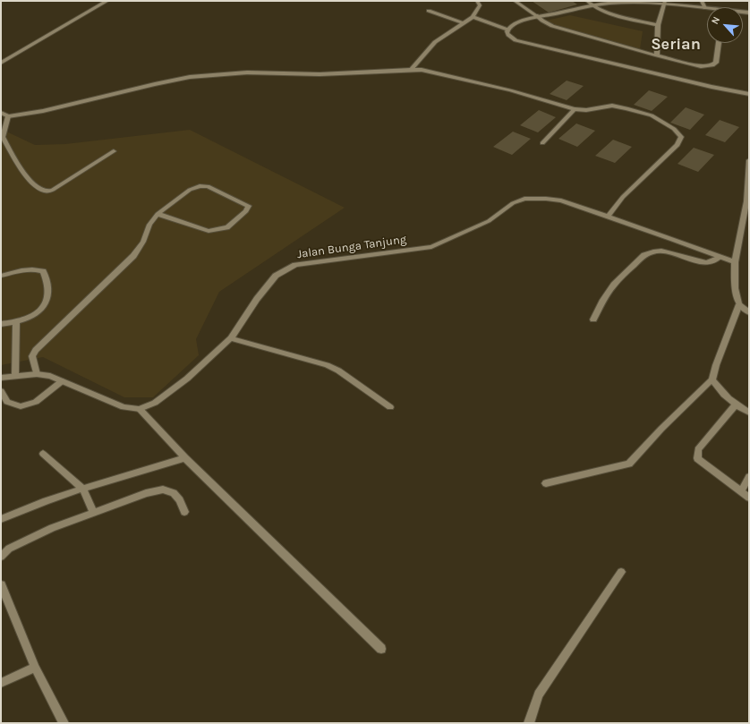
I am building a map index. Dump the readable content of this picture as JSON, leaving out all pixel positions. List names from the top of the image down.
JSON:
{
  "streets": {
    "street": ["Jalan Bunga Tanjung"]
  },
  "districts": ["Serian"],
  "north": "top left"
}
